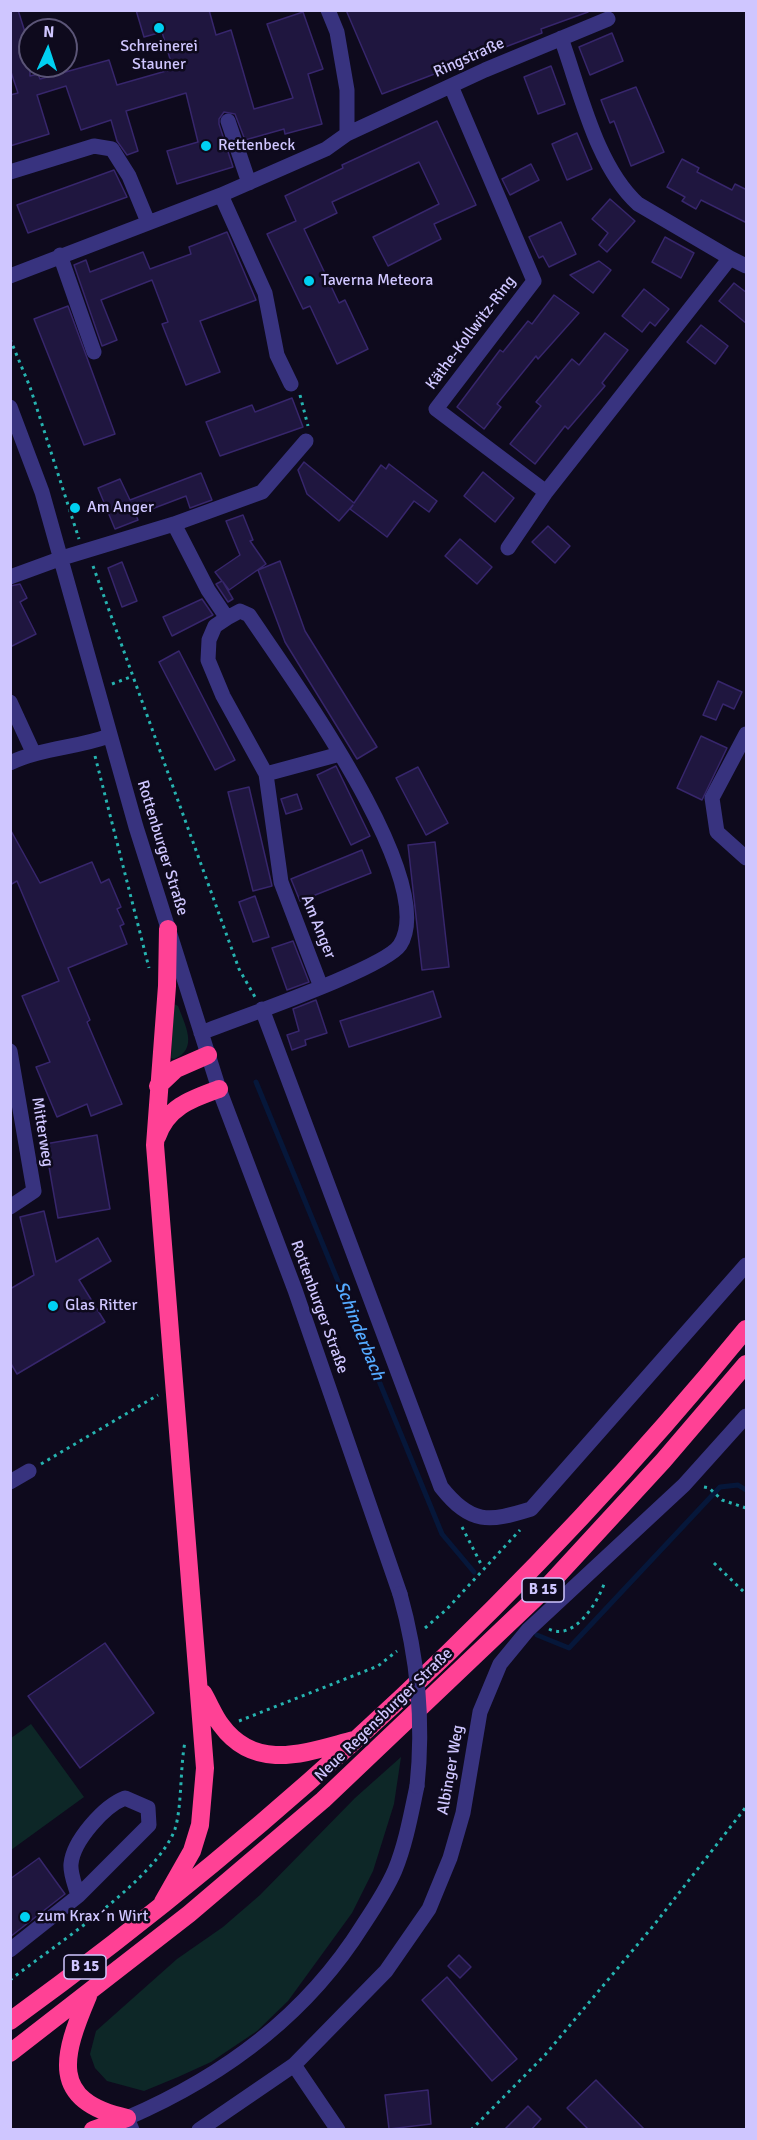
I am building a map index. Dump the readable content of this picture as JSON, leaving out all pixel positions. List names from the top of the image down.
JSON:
{
  "streets": {
    "highway": ["B 15", "Neue Regensburger Straße"],
    "street": [
      "Ringstraße",
      "Käthe-Kollwitz-Ring",
      "Rottenburger Straße",
      "Am Anger",
      "Mitterweg",
      "Albinger Weg"
    ]
  },
  "crossings": [
    ["Ringstraße", "Käthe-Kollwitz-Ring"],
    ["Rottenburger Straße", "Am Anger"]
  ],
  "water": ["Schinderbach"],
  "places": [
    "Schreinerei Stauner",
    "Rettenbeck",
    "Taverna Meteora",
    "Am Anger",
    "Glas Ritter",
    "zum Krax´n Wirt"
  ],
  "north": "top"
}
